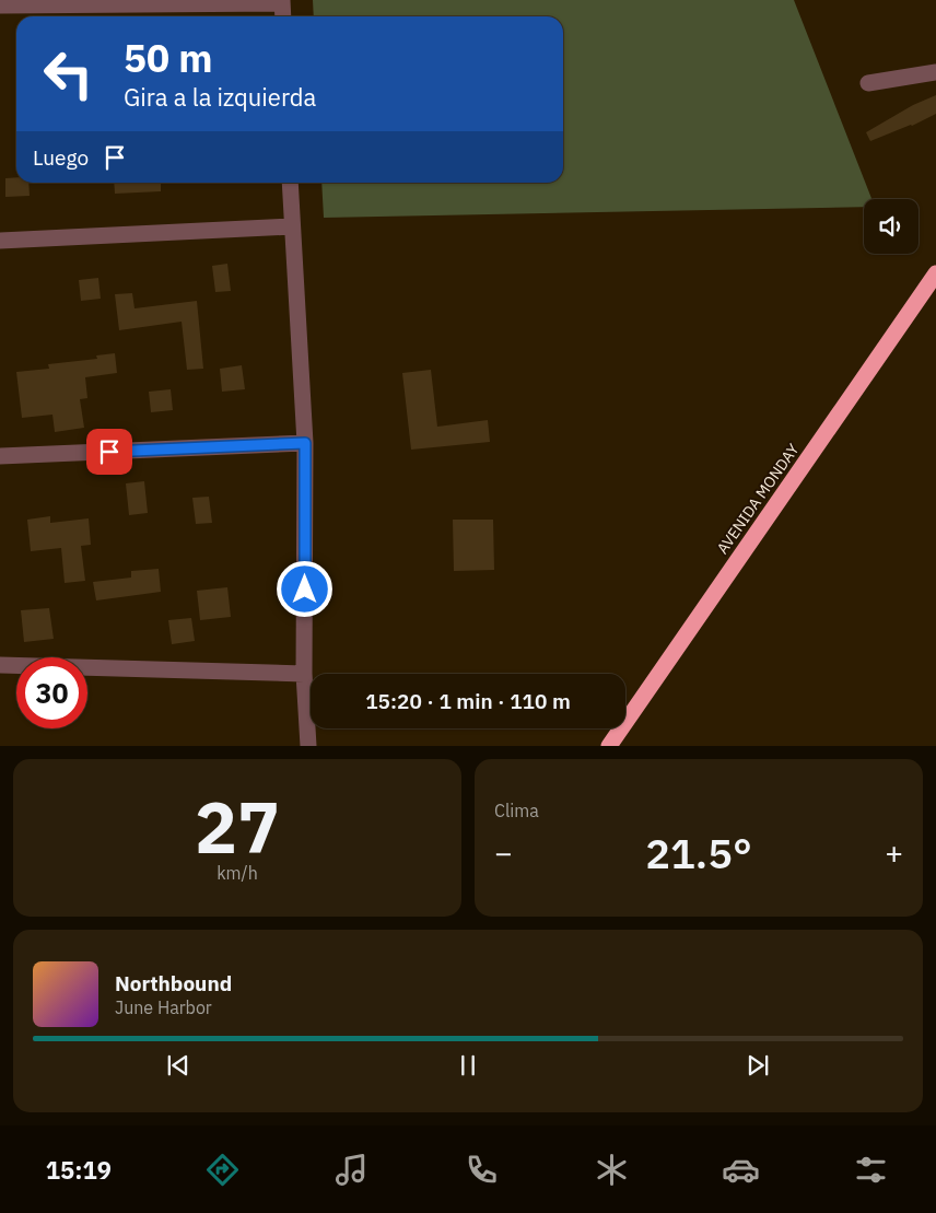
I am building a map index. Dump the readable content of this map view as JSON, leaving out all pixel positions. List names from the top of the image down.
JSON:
{
  "streets": {
    "highway": ["AVENIDA MONDAY"]
  },
  "page": {
    "turn": ["50 m", "Gira a la izquierda"],
    "then": "Luego",
    "limit": "30",
    "trip": "15:20 · 1 min · 110 m",
    "tile": [
      ["27", "km/h"],
      "Clima"
    ],
    "heat": ["−", "21.5°", "+"],
    "song": ["Northbound", "June Harbor"],
    "tabs": "15:19"
  }
}
